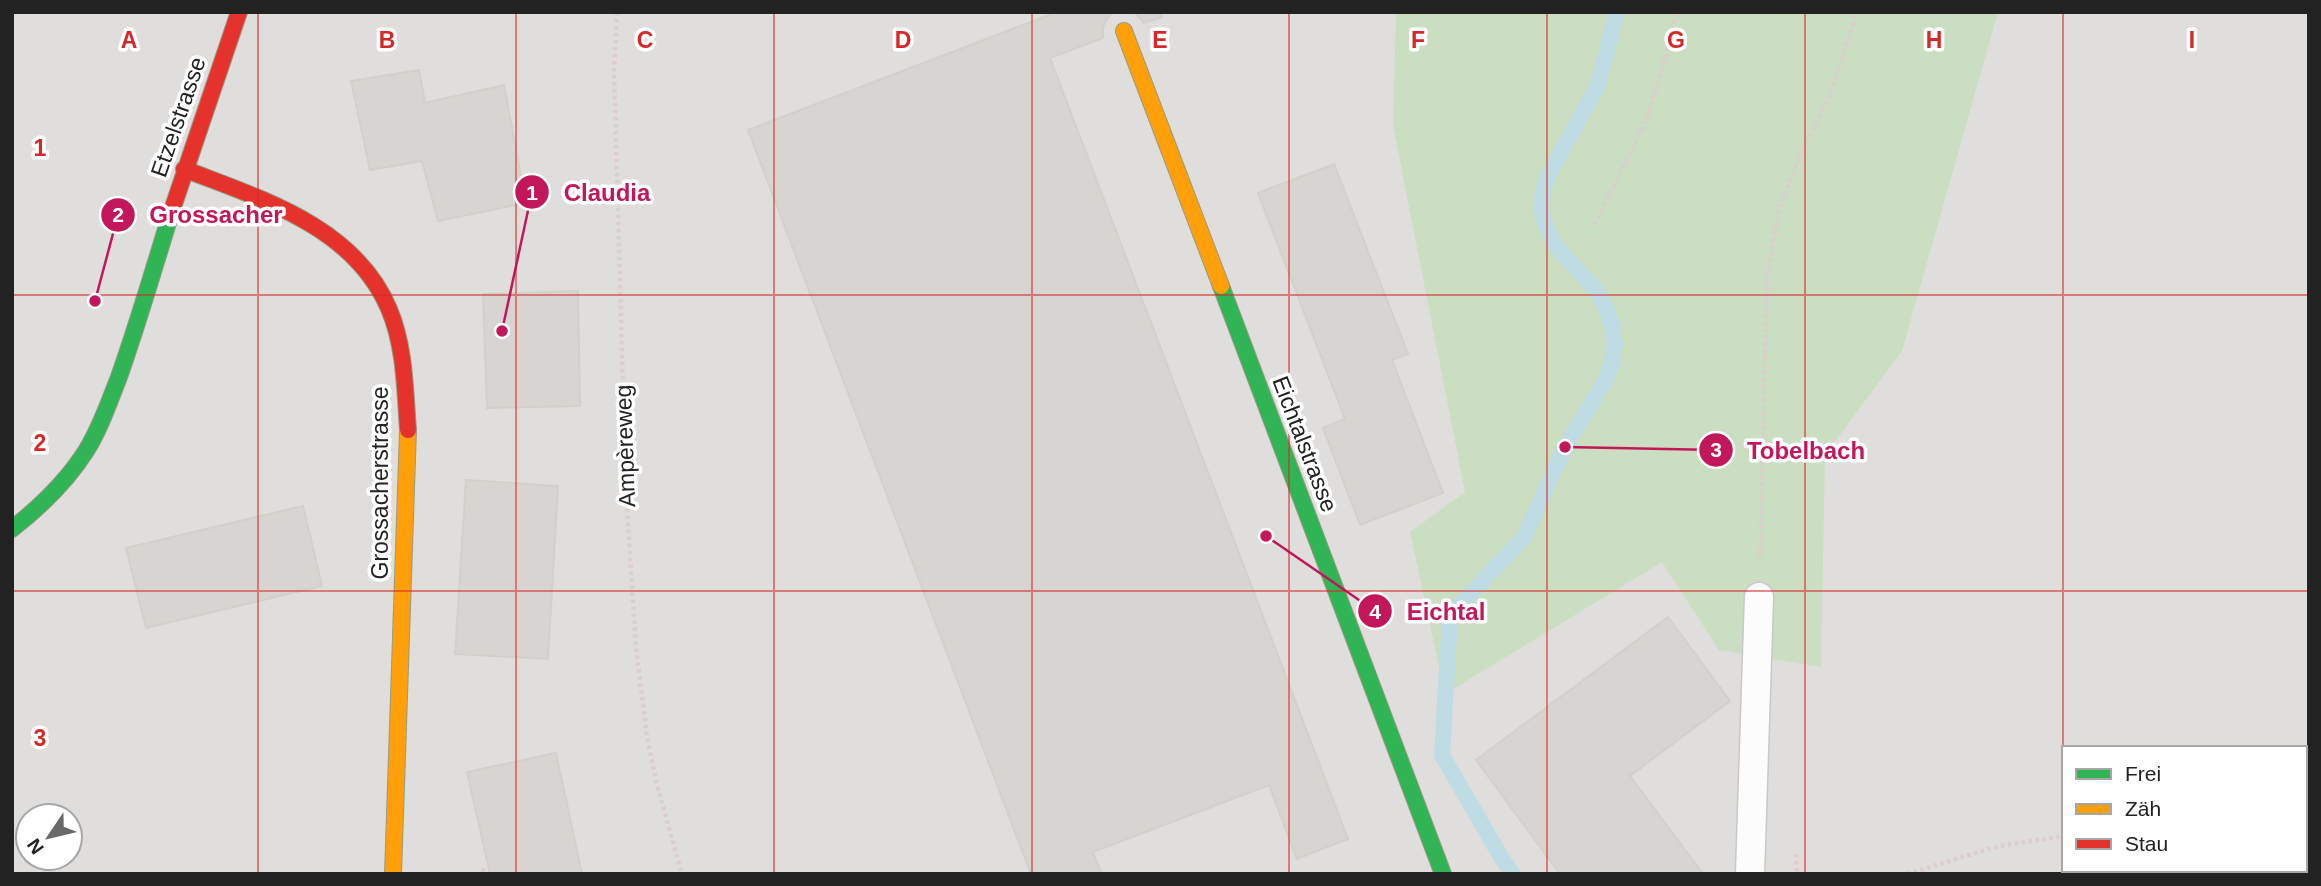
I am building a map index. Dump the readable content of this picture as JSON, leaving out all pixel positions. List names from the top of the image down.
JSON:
{
  "streets": {
    "street": ["Etzelstrasse", "Eichtalstrasse", "Grossacherstrasse"],
    "path": ["Ampèreweg"]
  },
  "crossings": [
    ["Etzelstrasse", "Grossacherstrasse"]
  ],
  "places": [
    "Grossacher",
    "Claudia",
    "Tobelbach",
    "Eichtal"
  ],
  "legend": ["Frei", "Zäh", "Stau"],
  "north": "bottom left",
  "grid": {
    "columns": [
      "A",
      "B",
      "C",
      "D",
      "E",
      "F",
      "G",
      "H",
      "I"
    ],
    "rows": ["1", "2", "3"]
  }
}
